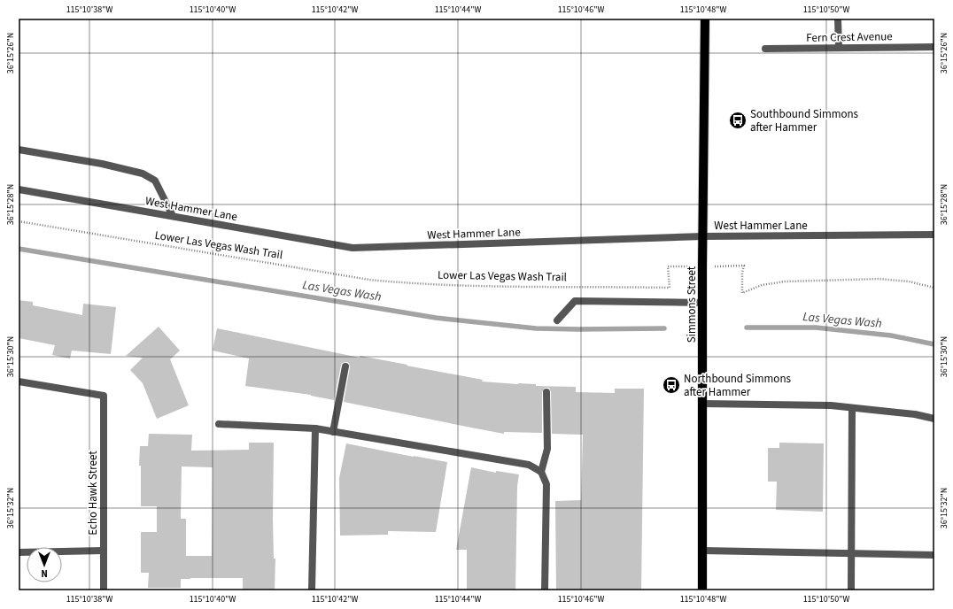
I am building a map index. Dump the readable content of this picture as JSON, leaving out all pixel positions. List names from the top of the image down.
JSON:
{
  "streets": {
    "main road": ["Simmons Street"],
    "street": ["Fern Crest Avenue", "West Hammer Lane", "Echo Hawk Street"],
    "path": ["Lower Las Vegas Wash Trail"]
  },
  "crossings": [
    ["West Hammer Lane", "Simmons Street"],
    ["Lower Las Vegas Wash Trail", "Simmons Street"]
  ],
  "water": ["Las Vegas Wash"],
  "places": {
    "bus stop": ["Southbound Simmons after Hammer", "Northbound Simmons after Hammer"]
  },
  "north": "bottom",
  "coordinates": [
    "115°10'38\"W",
    "115°10'40\"W",
    "115°10'42\"W",
    "115°10'44\"W",
    "115°10'46\"W",
    "115°10'48\"W",
    "115°10'50\"W",
    "36°15'26\"N",
    "36°15'28\"N",
    "36°15'30\"N",
    "36°15'32\"N"
  ]
}
